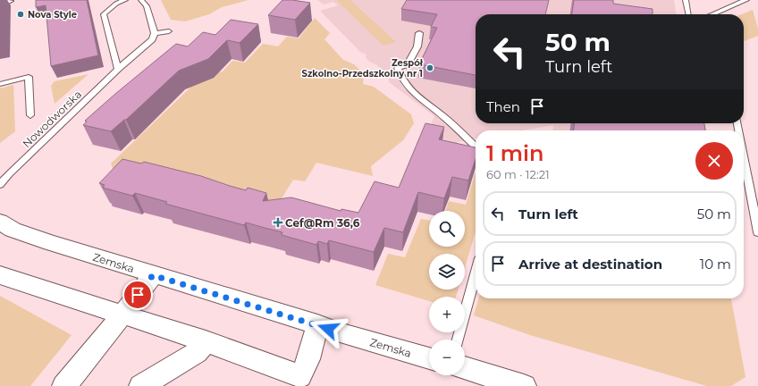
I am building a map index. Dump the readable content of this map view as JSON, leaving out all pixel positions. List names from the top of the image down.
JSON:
{
  "streets": {
    "street": ["Zemska"],
    "lane": ["Nowodworska"]
  },
  "places": {
    "other": ["Nova Style", "Zespół Szkolno-Przedszkolny nr 1"],
    "health": ["Cef@Rm 36,6"]
  },
  "page": {
    "turn": ["50 m", "Turn left"],
    "then": "Then",
    "heading": ["1 min", "60 m · 12:21"],
    "list": [
      {
        "name": "Turn left",
        "value": "50 m"
      },
      {
        "name": "Arrive at destination",
        "value": "10 m"
      }
    ],
    "map_buttons": ["+", "−"]
  }
}
